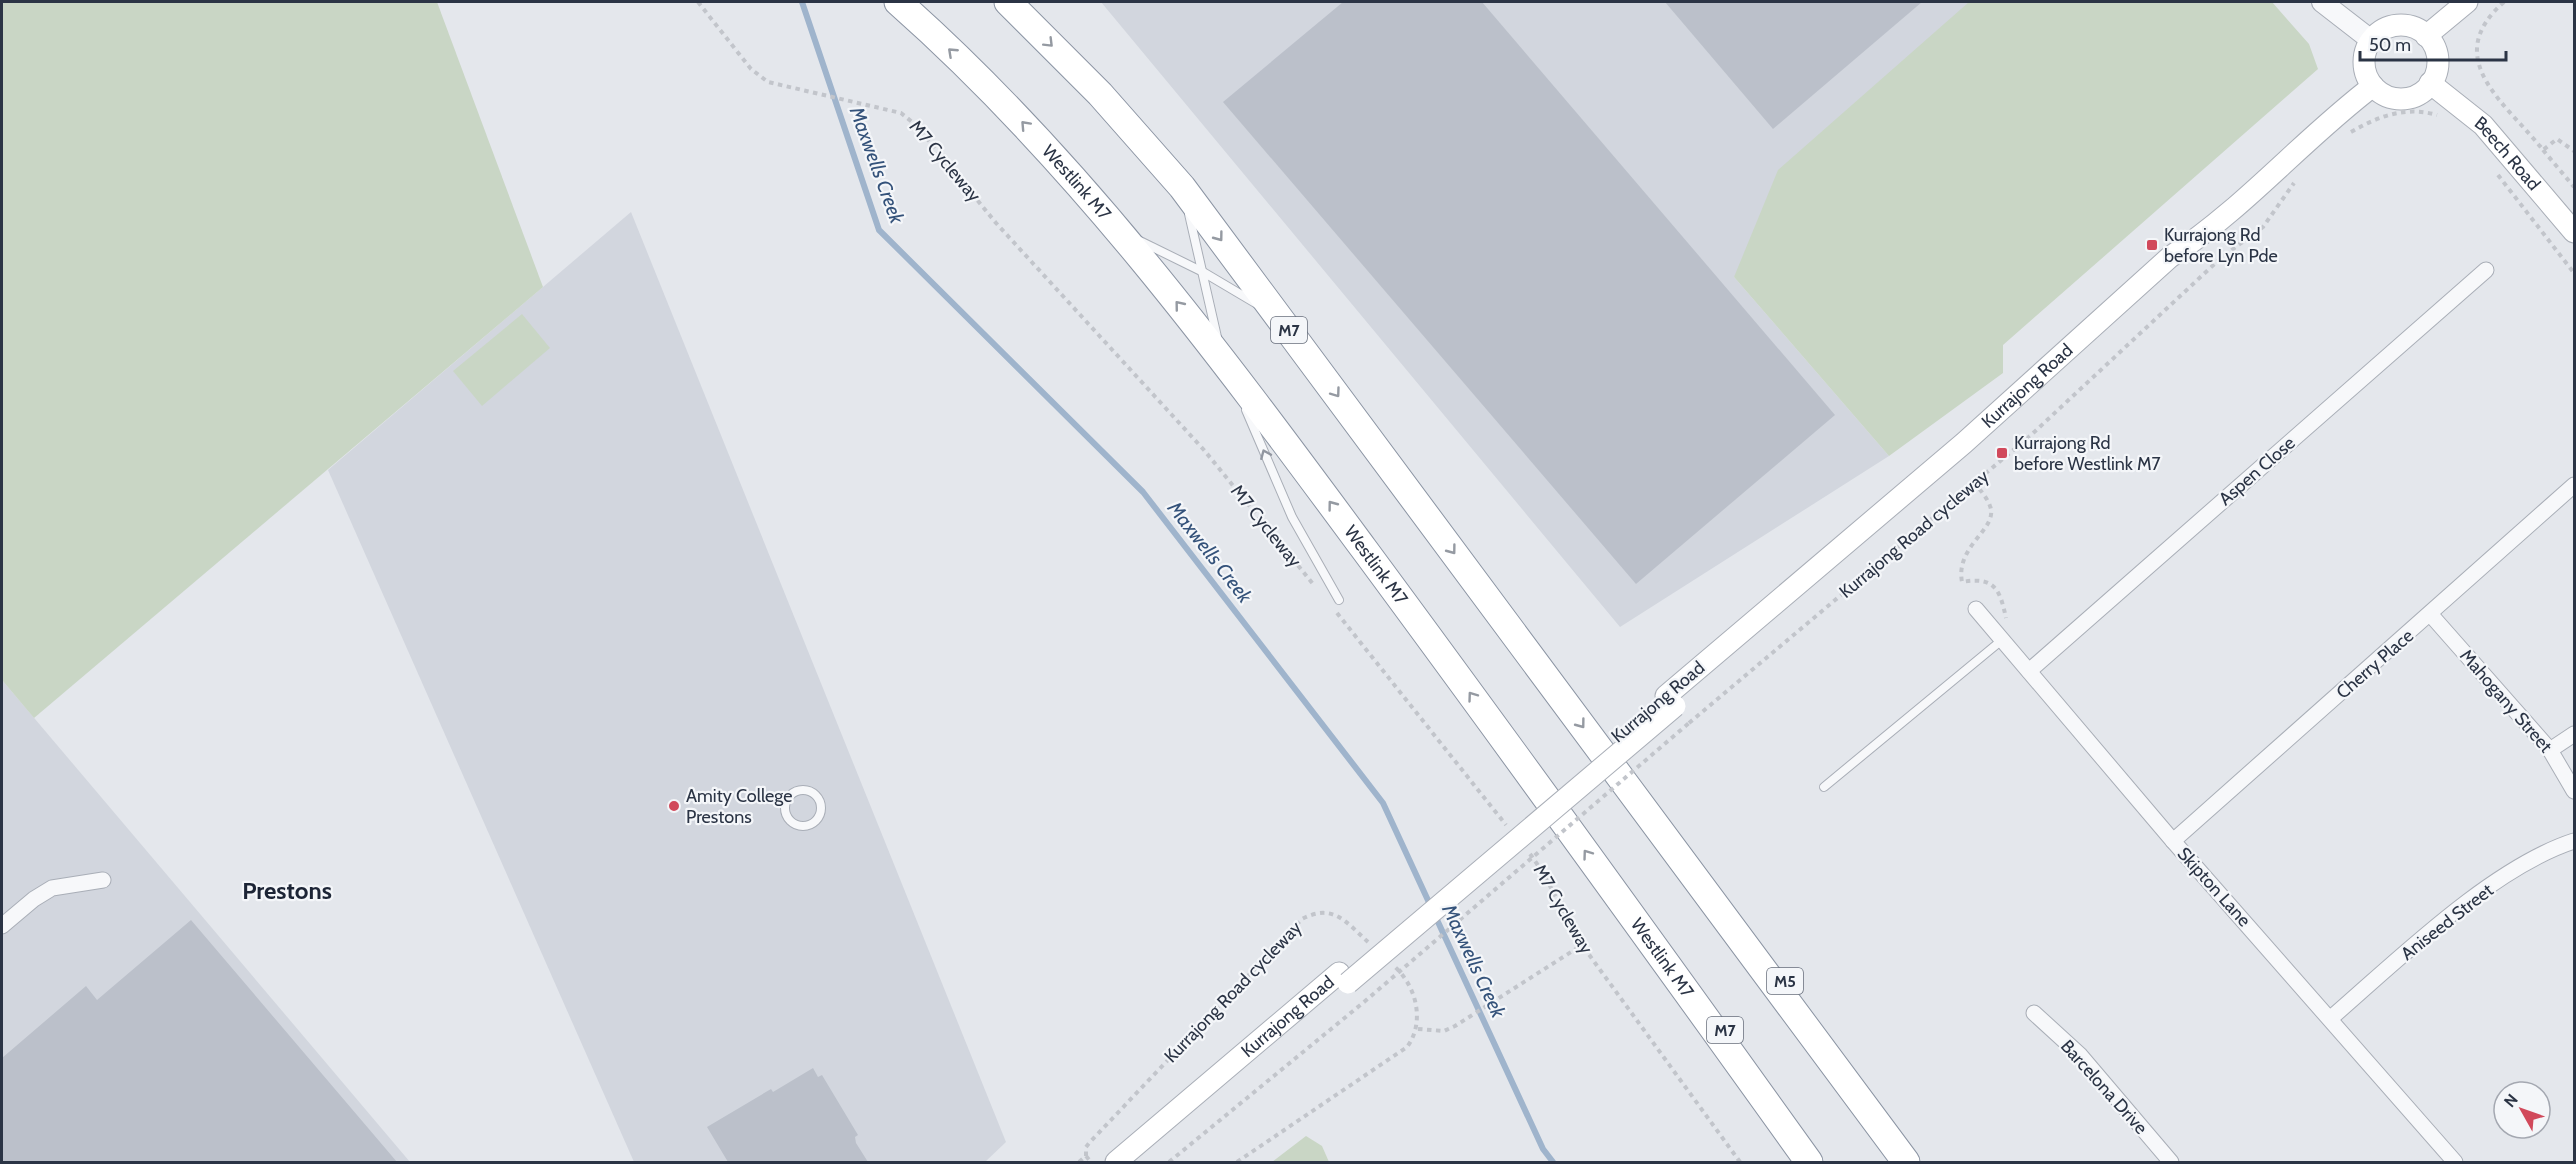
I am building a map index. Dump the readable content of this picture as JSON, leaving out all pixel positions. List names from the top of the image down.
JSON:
{
  "streets": {
    "highway": ["Westlink M7", "M7", "M5"],
    "main road": ["Beech Road", "Kurrajong Road"],
    "street": [
      "Aspen Close",
      "Cherry Place",
      "Mahogany Street",
      "Skipton Lane",
      "Aniseed Street",
      "Barcelona Drive"
    ],
    "path": ["M7 Cycleway", "Kurrajong Road cycleway"]
  },
  "crossings": [
    ["Beech Road", "Kurrajong Road"],
    ["Westlink M7", "M7"],
    ["M7", "M5"],
    ["Aspen Close", "Skipton Lane"],
    ["Cherry Place", "Mahogany Street"],
    ["Cherry Place", "Skipton Lane"],
    ["Skipton Lane", "Aniseed Street"]
  ],
  "districts": ["Prestons"],
  "water": ["Maxwells Creek"],
  "places": {
    "transit": ["Kurrajong Rd before Lyn Pde", "Kurrajong Rd before Westlink M7"],
    "other": ["Amity College Prestons"]
  },
  "scale_bar": "50 m",
  "north": "top left"
}
